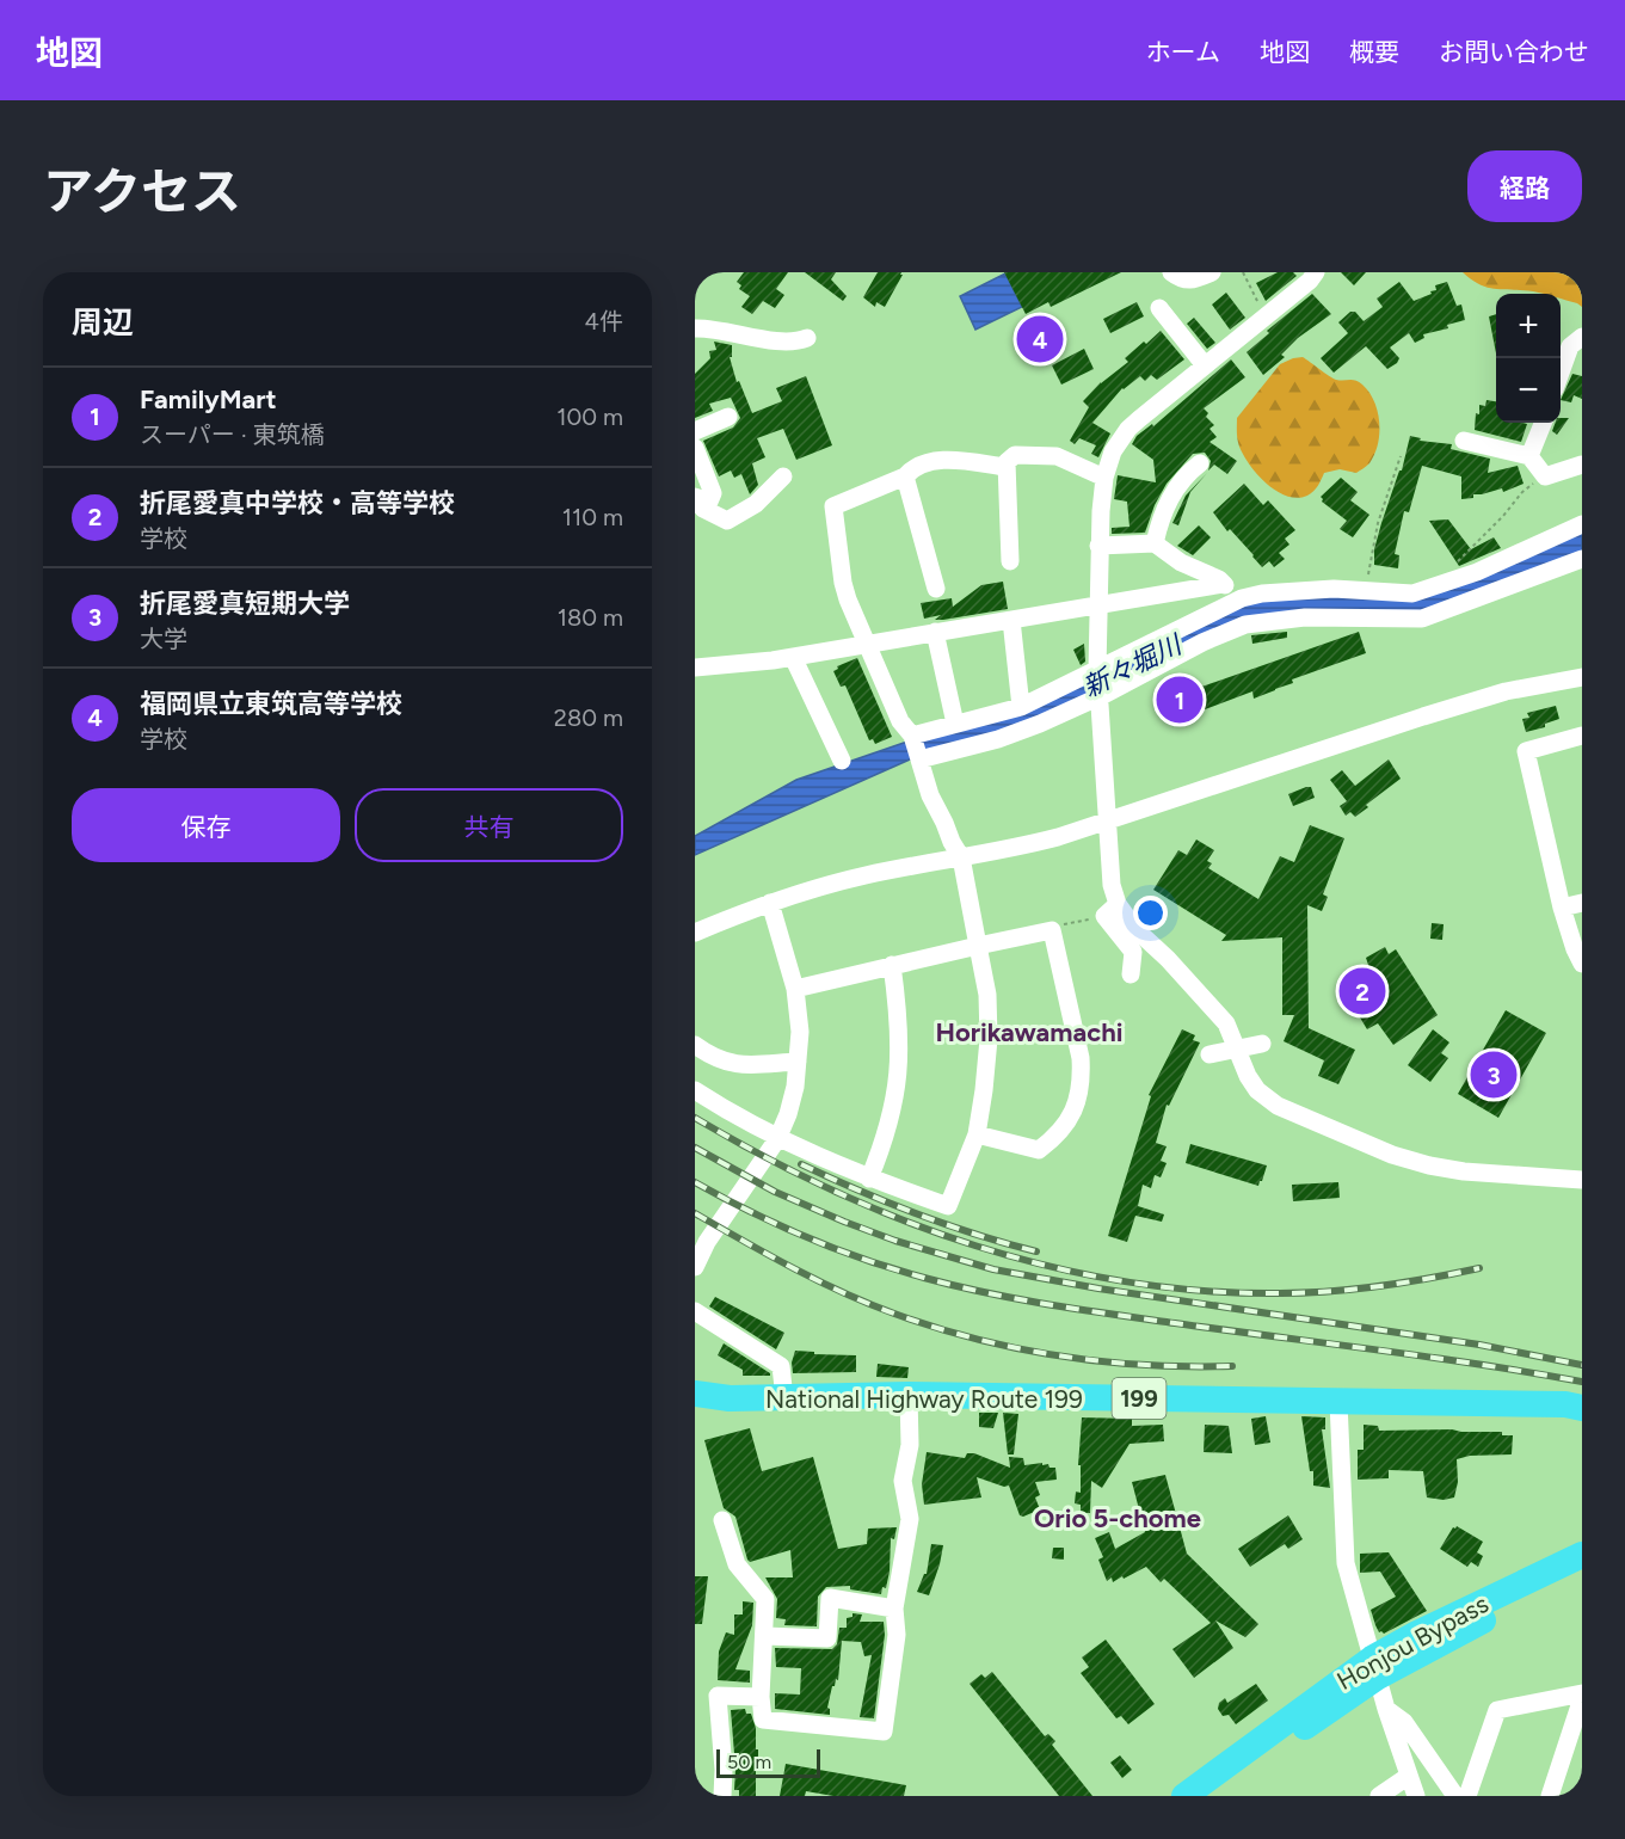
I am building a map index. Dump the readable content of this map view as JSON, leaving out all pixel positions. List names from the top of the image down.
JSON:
{
  "streets": {
    "highway": ["National Highway Route 199", "199", "Honjou Bypass"]
  },
  "districts": ["Horikawamachi", "Orio 5-chome"],
  "water": ["新々堀川"],
  "scale_bar": "50 m",
  "page": {
    "header": "地図",
    "nav": [
      "ホーム",
      "地図",
      "概要",
      "お問い合わせ"
    ],
    "title": "アクセス",
    "buttons": [
      "経路",
      ["保存", "共有"]
    ],
    "heading": ["周辺", "4件"],
    "map_buttons": ["+", "−"],
    "pins": [
      "4",
      "1",
      "2",
      "3"
    ],
    "list": [
      {
        "mark": "1",
        "name": "FamilyMart",
        "note": "スーパー · 東筑橋",
        "value": "100 m"
      },
      {
        "mark": "2",
        "name": "折尾愛真中学校・高等学校",
        "note": "学校",
        "value": "110 m"
      },
      {
        "mark": "3",
        "name": "折尾愛真短期大学",
        "note": "大学",
        "value": "180 m"
      },
      {
        "mark": "4",
        "name": "福岡県立東筑高等学校",
        "note": "学校",
        "value": "280 m"
      }
    ],
    "scale": "50 m"
  }
}
